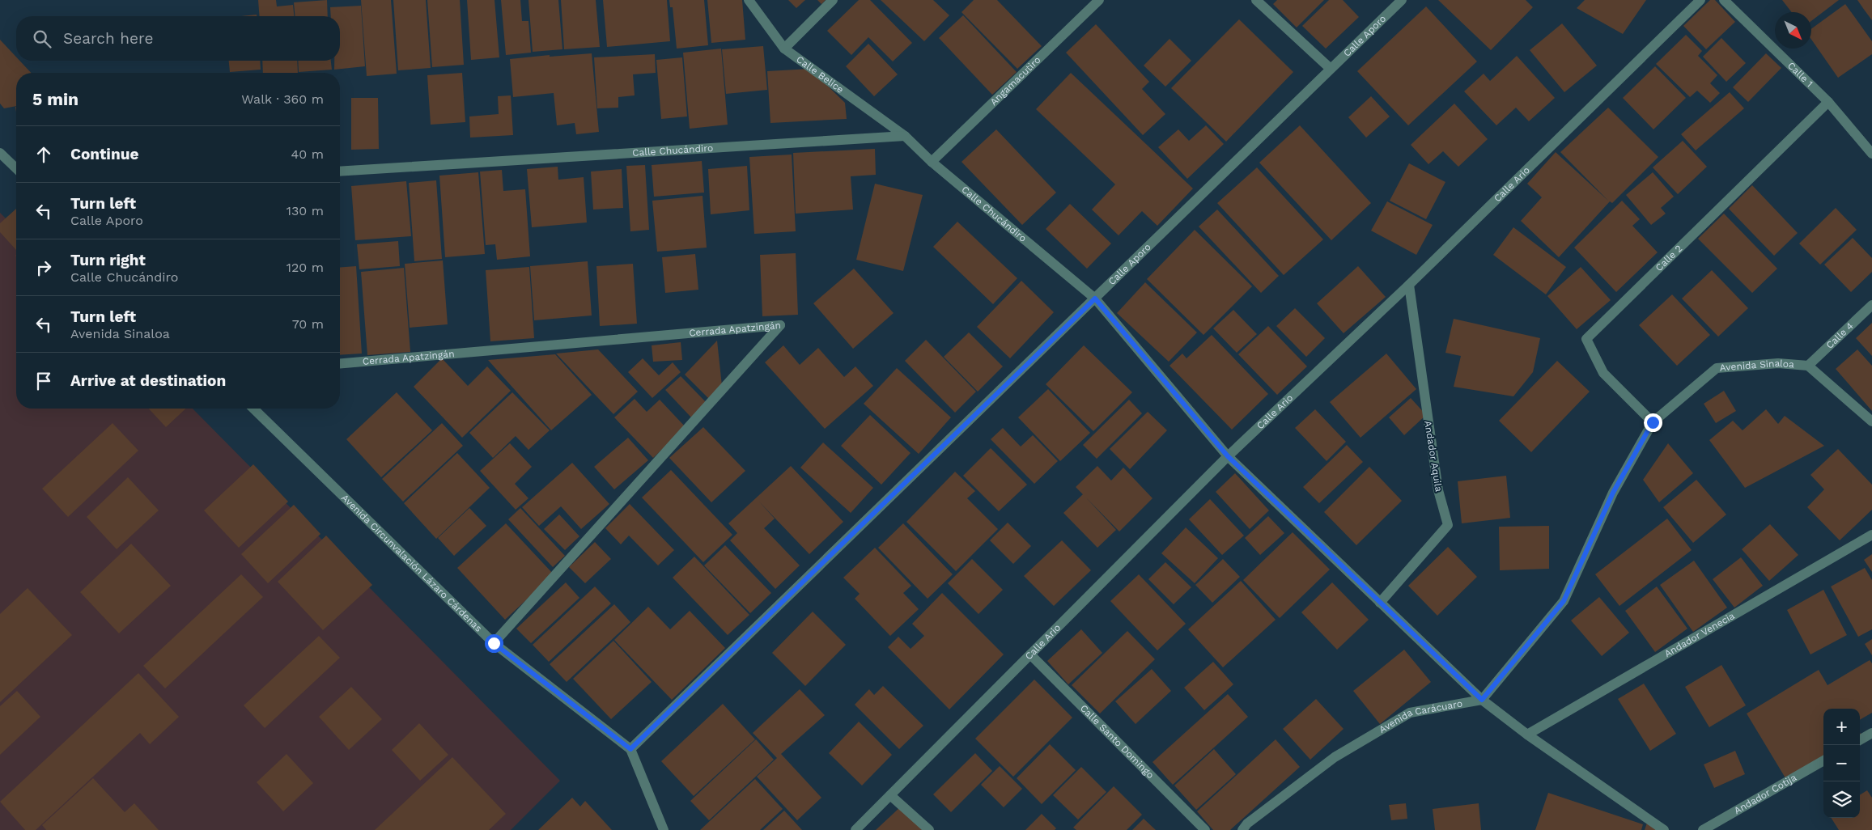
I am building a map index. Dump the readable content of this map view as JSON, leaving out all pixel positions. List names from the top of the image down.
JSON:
{
  "streets": {
    "street": [
      "Calle Aporo",
      "Calle Belice",
      "Calle 1",
      "Angamacutiro",
      "Calle Chucándiro",
      "Calle Ario",
      "Calle 2",
      "Cerrada Apatzingán",
      "Calle 4",
      "Avenida Sinaloa",
      "Andador Aquila",
      "Avenida Circunvalación Lázaro Cárdenas",
      "Andador Venecia",
      "Avenida Carácuaro",
      "Calle Santo Domingo",
      "Andador Cotija"
    ]
  },
  "crossings": [
    ["Calle Aporo", "Calle Chucándiro"],
    ["Calle Aporo", "Avenida Circunvalación Lázaro Cárdenas"],
    ["Calle Belice", "Calle Chucándiro"],
    ["Calle 1", "Calle 2"],
    ["Angamacutiro", "Calle Chucándiro"],
    ["Calle Chucándiro", "Calle Ario"],
    ["Calle Chucándiro", "Avenida Sinaloa"],
    ["Calle Chucándiro", "Andador Aquila"],
    ["Calle Chucándiro", "Avenida Carácuaro"],
    ["Calle Ario", "Andador Aquila"],
    ["Calle Ario", "Calle Santo Domingo"],
    ["Calle 2", "Avenida Sinaloa"],
    ["Cerrada Apatzingán", "Avenida Circunvalación Lázaro Cárdenas"],
    ["Calle 4", "Avenida Sinaloa"],
    ["Avenida Sinaloa", "Avenida Carácuaro"]
  ],
  "north": "bottom right",
  "page": {
    "search": "Search here",
    "heading": ["5 min", "Walk · 360 m"],
    "list": [
      ["Continue", "40 m"],
      ["Turn left", "Calle Aporo", "130 m"],
      ["Turn right", "Calle Chucándiro", "120 m"],
      ["Turn left", "Avenida Sinaloa", "70 m"],
      "Arrive at destination"
    ],
    "map_buttons": ["+", "−"]
  }
}
